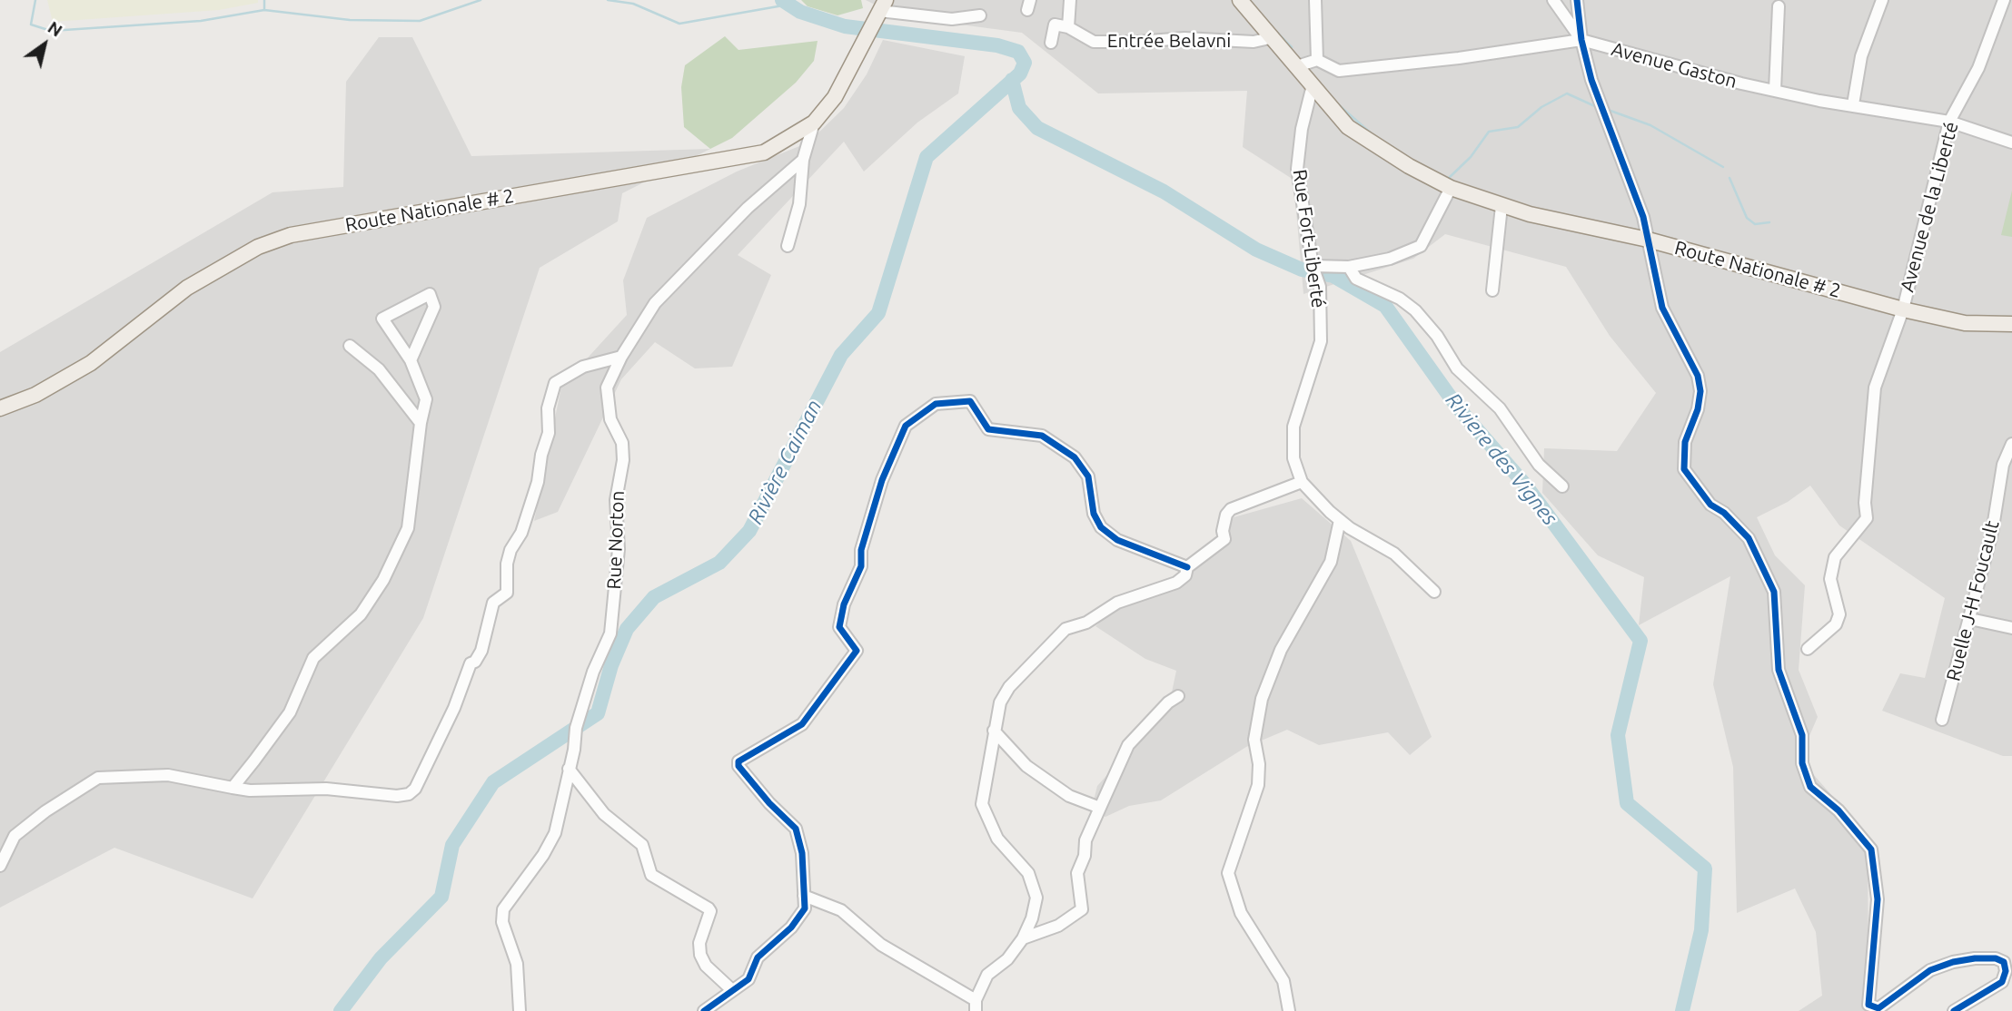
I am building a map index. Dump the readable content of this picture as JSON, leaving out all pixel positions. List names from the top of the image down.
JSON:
{
  "streets": {
    "main road": ["Route Nationale # 2"],
    "street": [
      "Entrée Belavni",
      "Avenue Gaston",
      "Avenue de la Liberté",
      "Rue Fort-Liberté",
      "Rue Norton",
      "Ruelle J-H Foucault"
    ]
  },
  "crossings": [
    ["Entrée Belavni", "Route Nationale # 2"],
    ["Avenue Gaston", "Avenue de la Liberté"],
    ["Avenue de la Liberté", "Route Nationale # 2"],
    ["Route Nationale # 2", "Rue Fort-Liberté"]
  ],
  "water": ["Riviere des Vignes", "Rivière Caiman"],
  "north": "top right"
}
